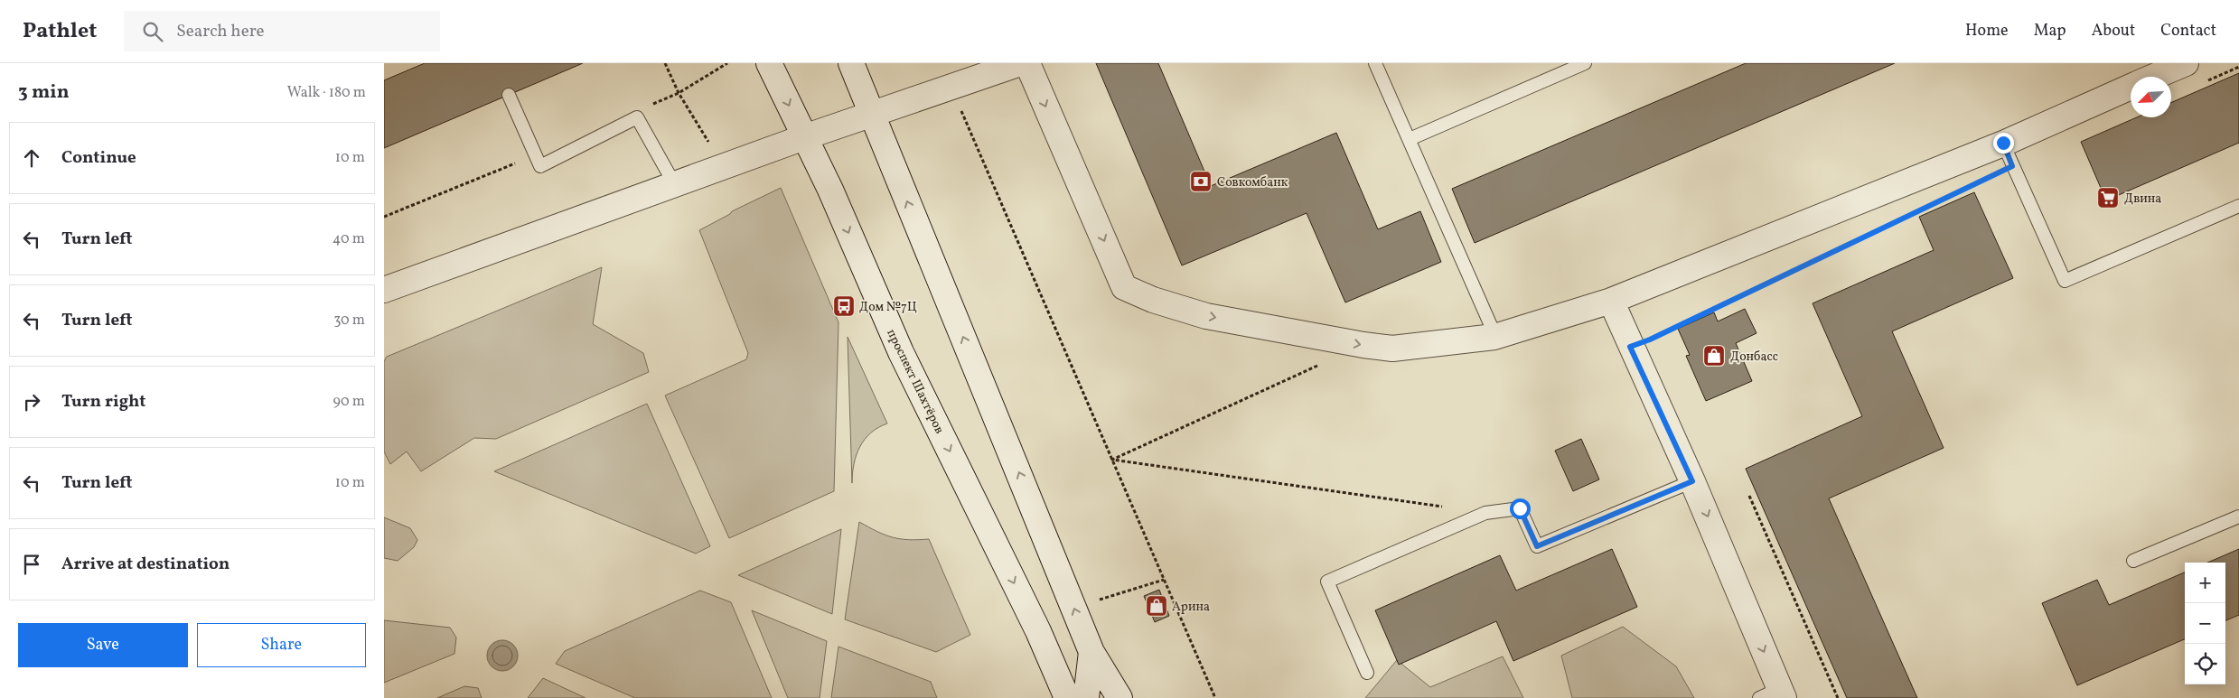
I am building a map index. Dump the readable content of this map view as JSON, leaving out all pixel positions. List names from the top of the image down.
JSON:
{
  "streets": {
    "street": ["проспект Шахтёров"]
  },
  "places": {
    "bank": ["Совкомбанк"],
    "supermarket": ["Двина"],
    "bus stop": ["Дом №7Ц"],
    "shop": ["Донбасс", "Арина"]
  },
  "north": "bottom left",
  "page": {
    "header": "Pathlet",
    "search": "Search here",
    "nav": [
      "Home",
      "Map",
      "About",
      "Contact"
    ],
    "heading": ["3 min", "Walk · 180 m"],
    "list": [
      ["Continue", "10 m"],
      ["Turn left", "40 m"],
      ["Turn left", "30 m"],
      ["Turn right", "90 m"],
      ["Turn left", "10 m"],
      "Arrive at destination"
    ],
    "map_buttons": ["+", "−"],
    "buttons": ["Save", "Share"]
  }
}
